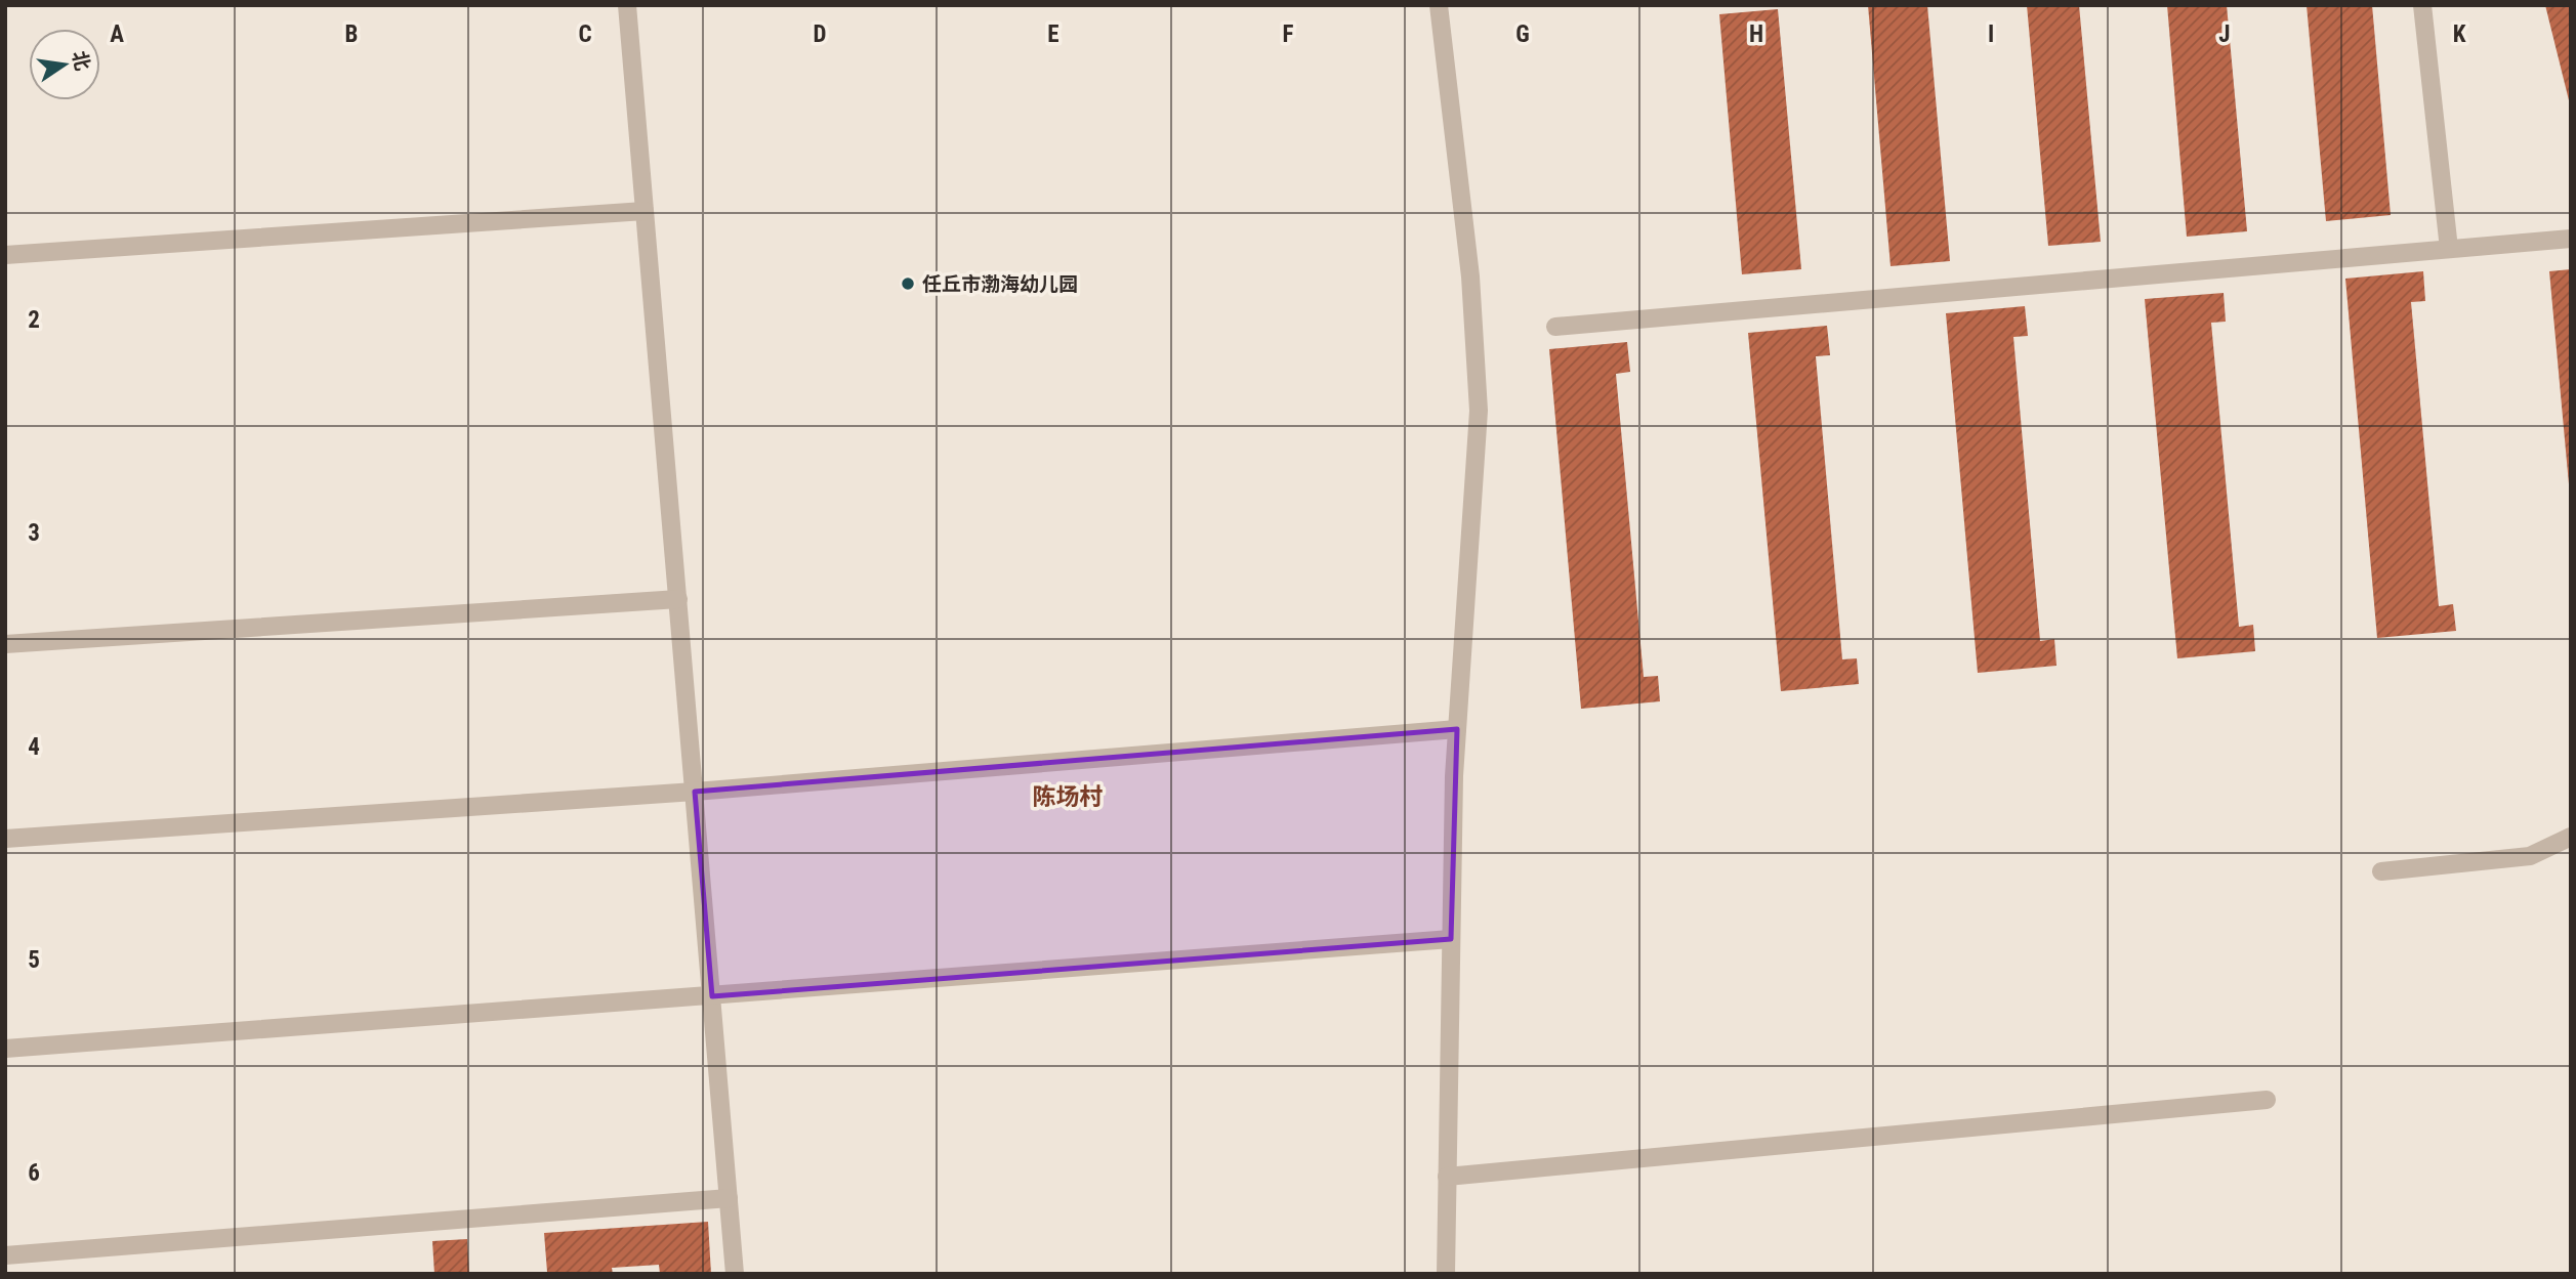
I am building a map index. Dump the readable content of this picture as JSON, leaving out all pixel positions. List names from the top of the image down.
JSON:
{
  "districts": ["陈场村"],
  "places": ["任丘市渤海幼儿园"],
  "north": "right",
  "grid": {
    "columns": [
      "A",
      "B",
      "C",
      "D",
      "E",
      "F",
      "G",
      "H",
      "I",
      "J",
      "K"
    ],
    "rows": [
      "2",
      "3",
      "4",
      "5",
      "6"
    ]
  }
}
